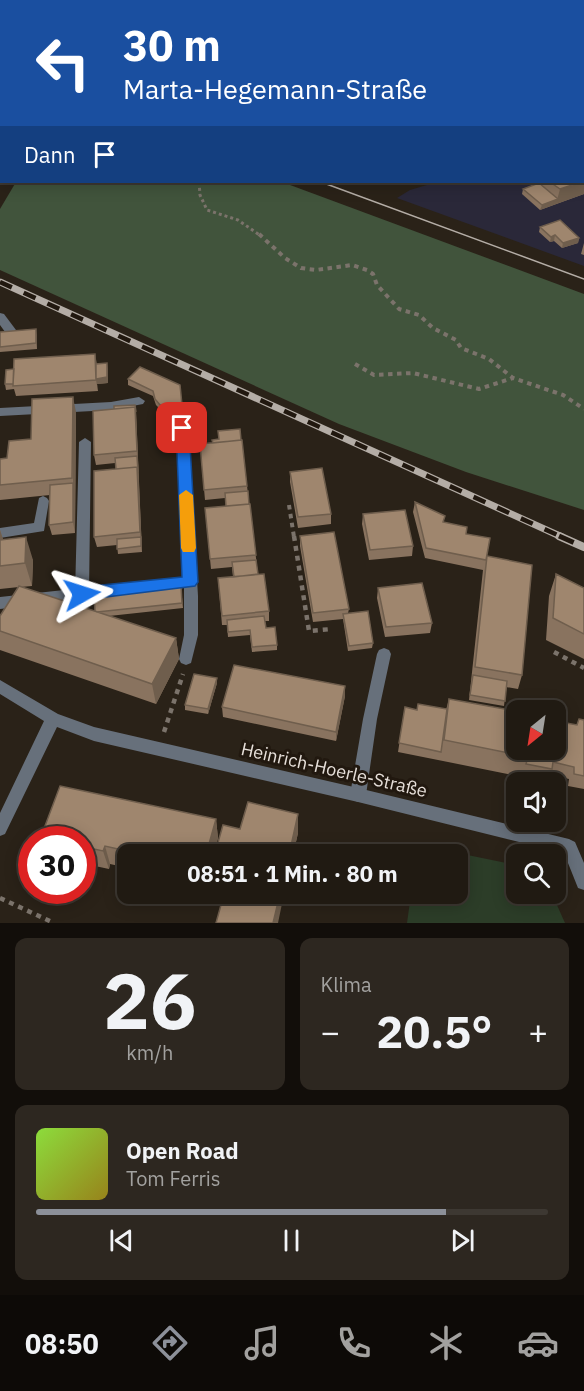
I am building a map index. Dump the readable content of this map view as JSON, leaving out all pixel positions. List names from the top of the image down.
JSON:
{
  "streets": {
    "street": ["Heinrich-Hoerle-Straße"]
  },
  "north": "bottom left",
  "page": {
    "turn": ["30 m", "Marta-Hegemann-Straße"],
    "then": "Dann",
    "limit": "30",
    "trip": "08:51 · 1 Min. · 80 m",
    "tile": [
      ["26", "km/h"],
      "Klima"
    ],
    "heat": ["−", "20.5°", "+"],
    "song": ["Open Road", "Tom Ferris"],
    "tabs": "08:50"
  }
}
